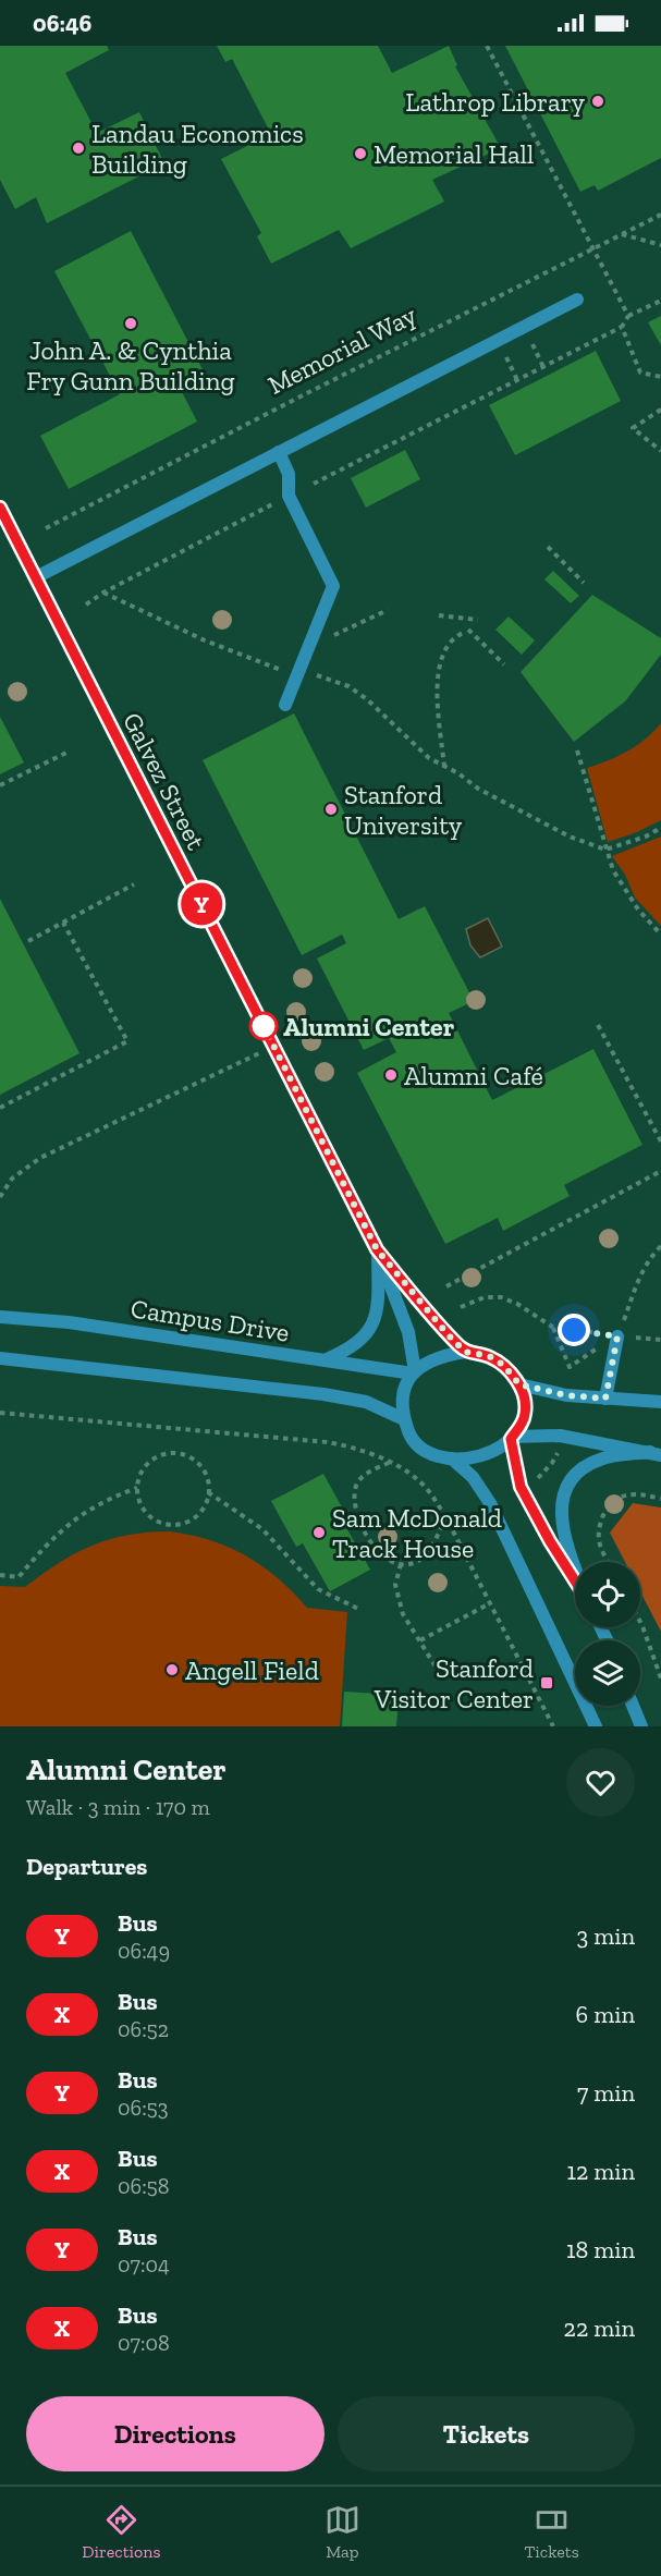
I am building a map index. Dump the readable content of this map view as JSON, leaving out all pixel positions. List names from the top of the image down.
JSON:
{
  "streets": {
    "street": ["Galvez Street", "Campus Drive"],
    "path": ["Memorial Way"]
  },
  "crossings": [
    ["Galvez Street", "Campus Drive"]
  ],
  "places": {
    "other": [
      "Lathrop Library",
      "Landau Economics Building",
      "Memorial Hall",
      "John A. & Cynthia Fry Gunn Building",
      "Stanford University",
      "Alumni Center",
      "Alumni Café",
      "Sam McDonald Track House",
      "Angell Field"
    ],
    "transit": ["Stanford Visitor Center"]
  },
  "lines": ["bus line Y"],
  "page": {
    "status": "06:46",
    "on_map": "Y",
    "heading": [
      ["Alumni Center", "Walk · 3 min · 170 m"],
      "Departures"
    ],
    "list": [
      {
        "mark": "Y",
        "name": "Bus",
        "note": "06:49",
        "value": "3 min"
      },
      {
        "mark": "X",
        "name": "Bus",
        "note": "06:52",
        "value": "6 min"
      },
      {
        "mark": "Y",
        "name": "Bus",
        "note": "06:53",
        "value": "7 min"
      },
      {
        "mark": "X",
        "name": "Bus",
        "note": "06:58",
        "value": "12 min"
      },
      {
        "mark": "Y",
        "name": "Bus",
        "note": "07:04",
        "value": "18 min"
      },
      {
        "mark": "X",
        "name": "Bus",
        "note": "07:08",
        "value": "22 min"
      }
    ],
    "buttons": ["Directions", "Tickets"],
    "tabs": ["Directions", "Map", "Tickets"]
  }
}
